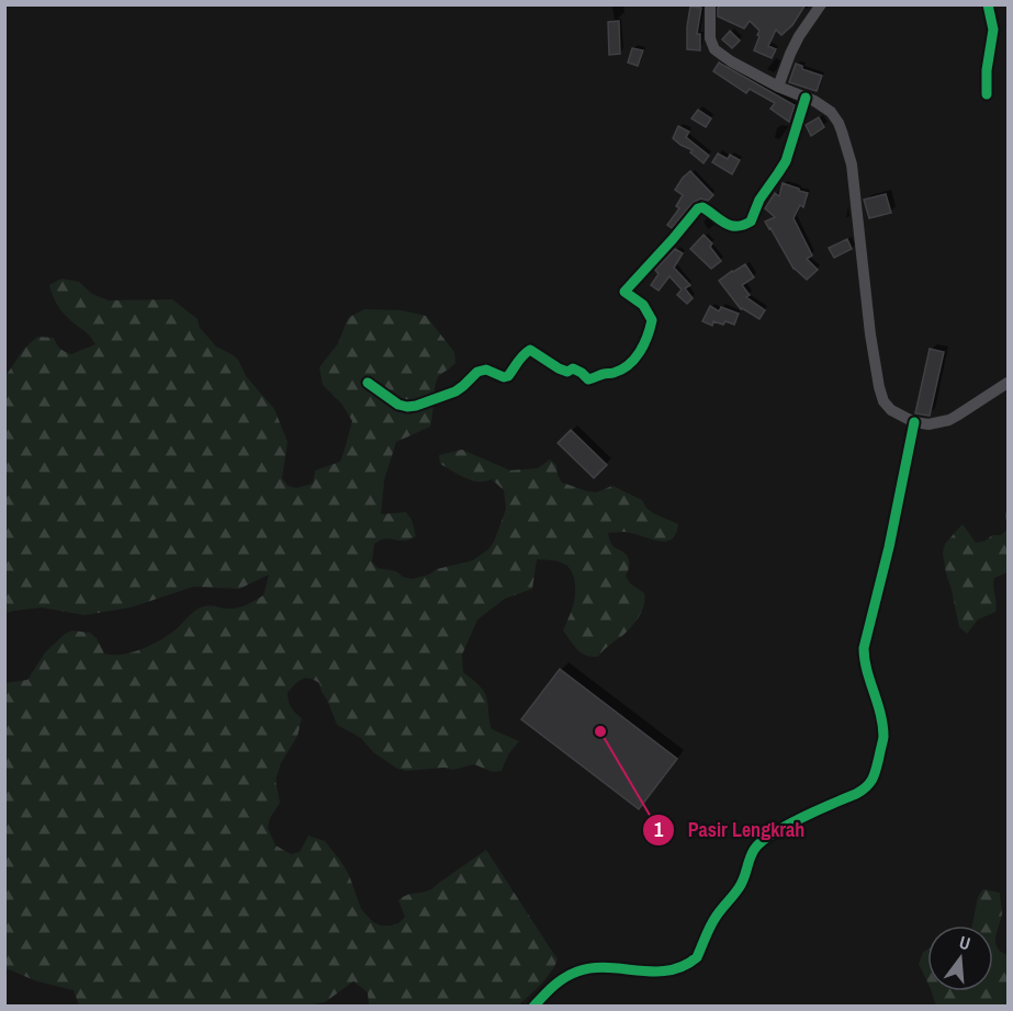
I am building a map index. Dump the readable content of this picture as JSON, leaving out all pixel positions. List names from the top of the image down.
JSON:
{
  "places": ["Pasir Lengkrah"],
  "north": "top"
}
